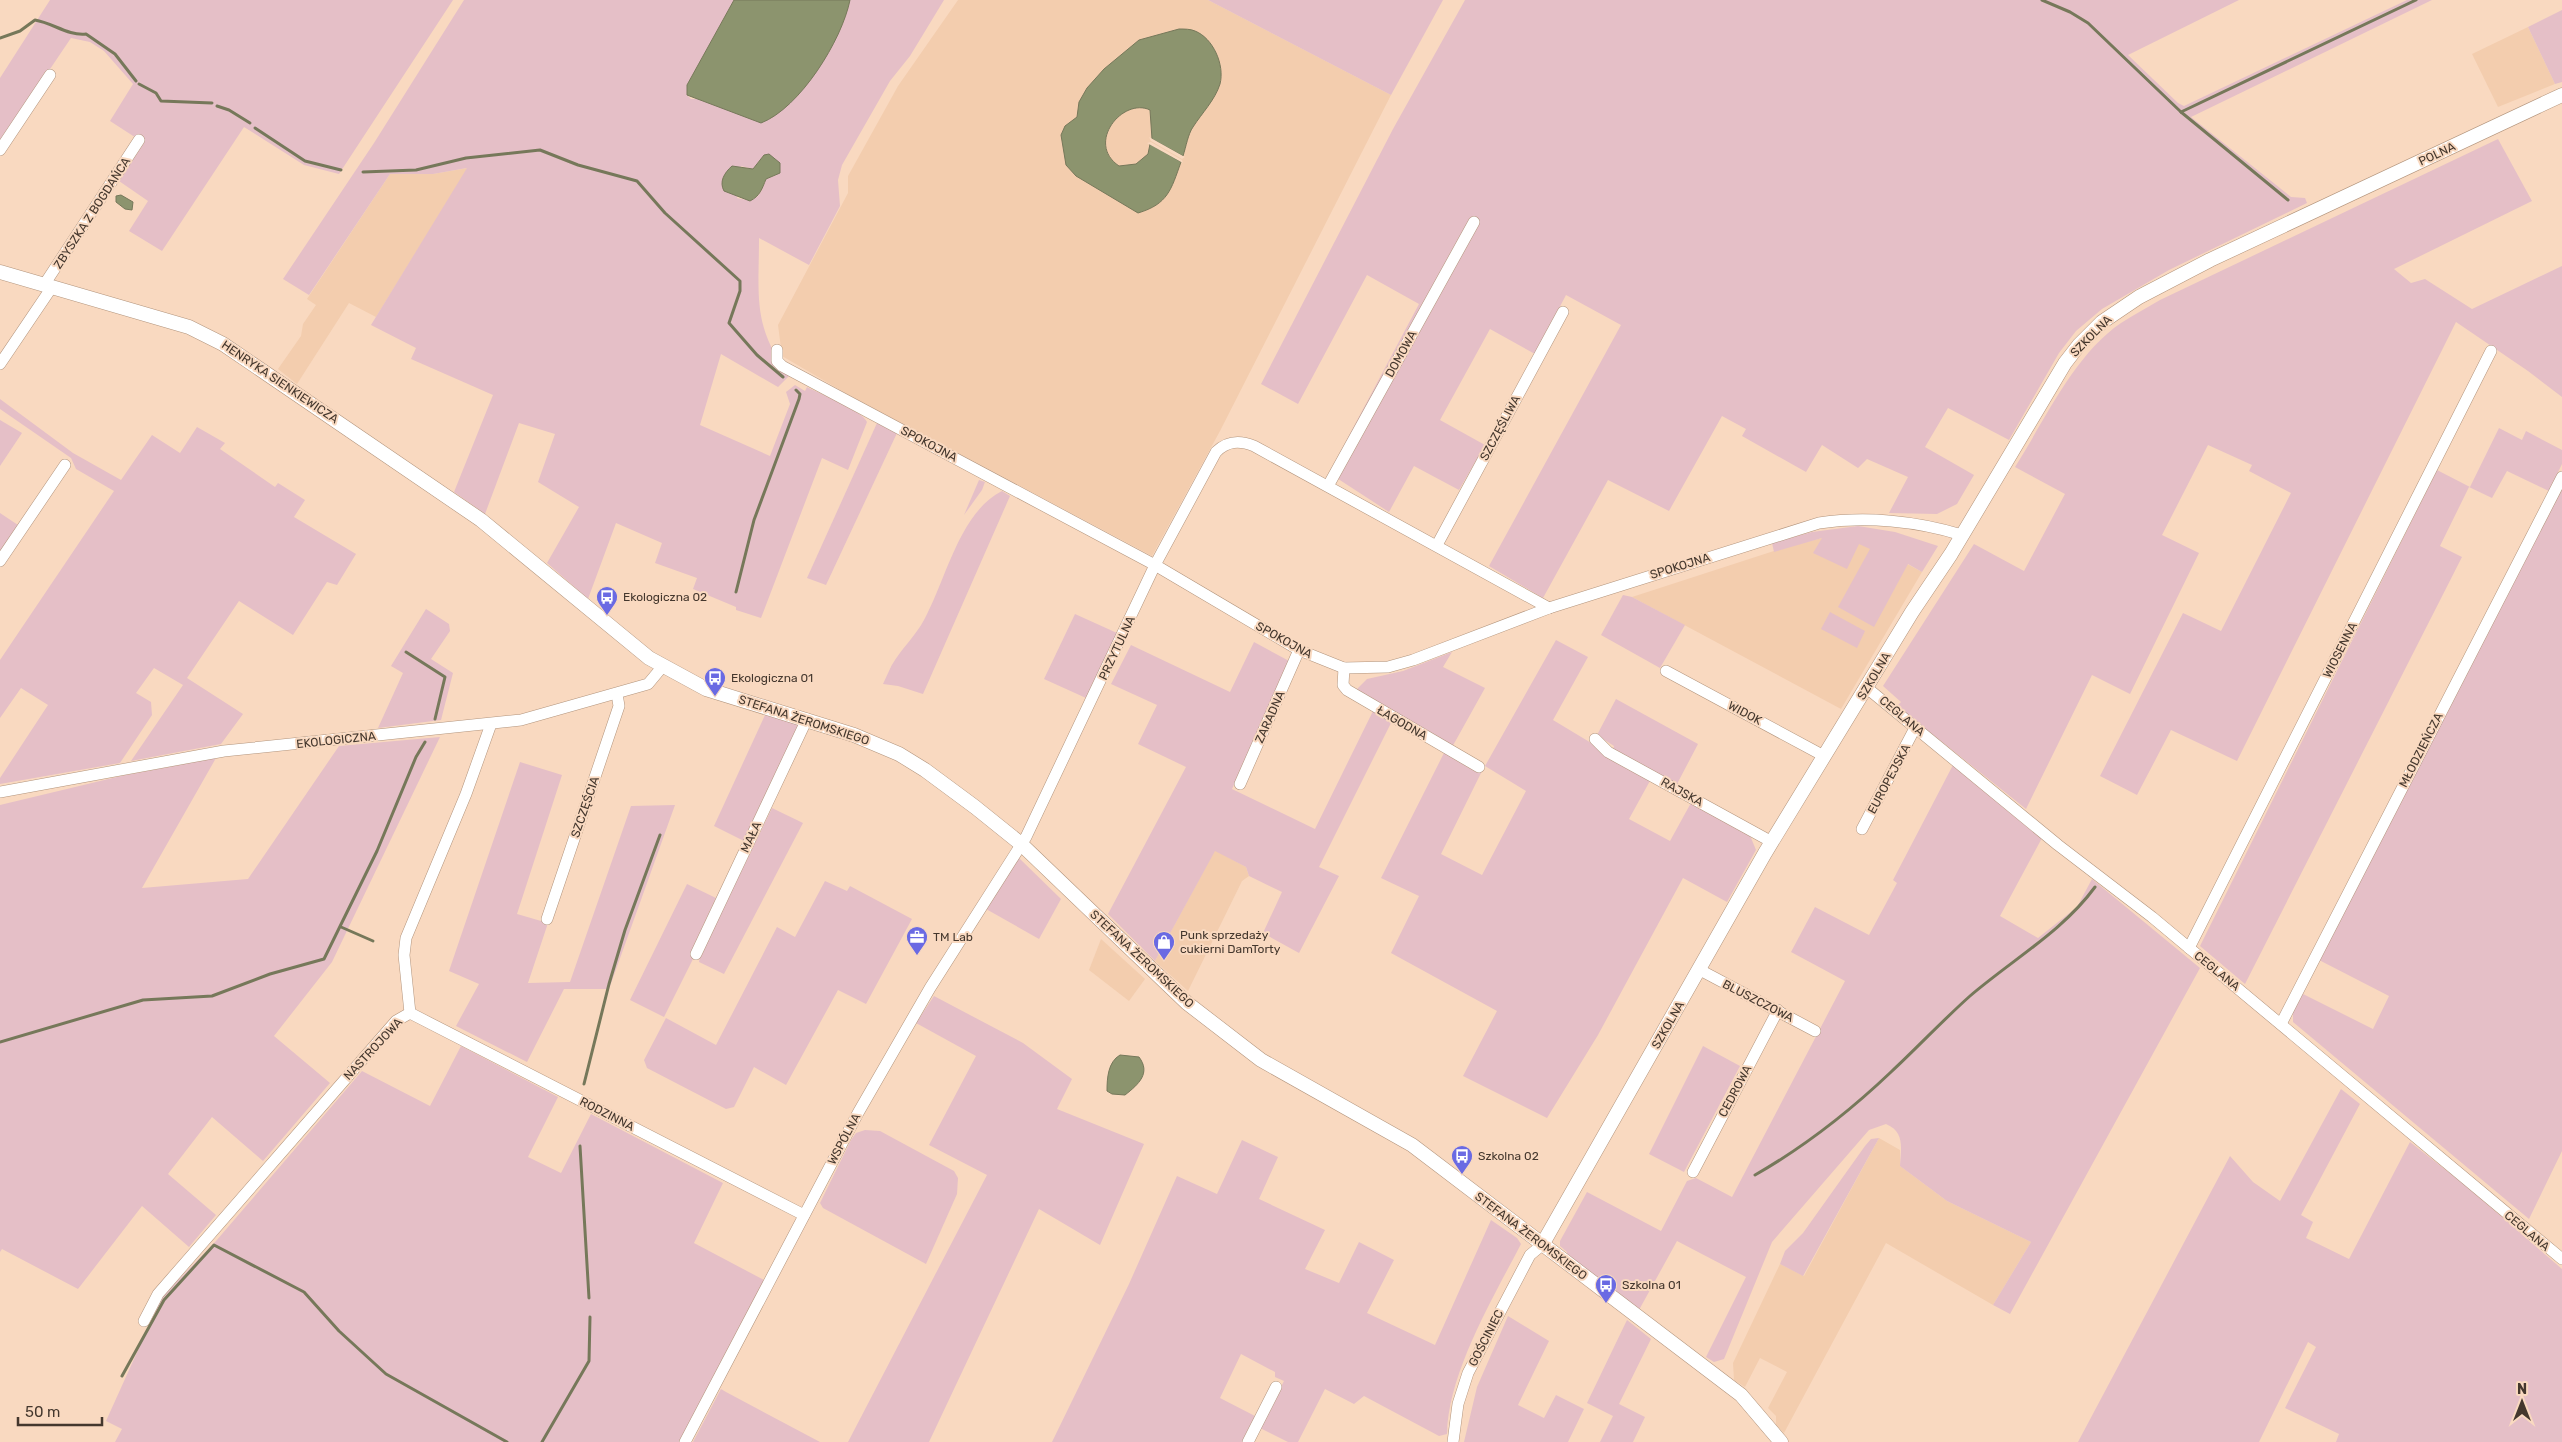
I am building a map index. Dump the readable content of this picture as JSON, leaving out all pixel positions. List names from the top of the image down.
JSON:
{
  "streets": {
    "street": [
      "POLNA",
      "ZBYSZKA Z BOGDAŃCA",
      "SZKOLNA",
      "DOMOWA",
      "HENRYKA SIENKIEWICZA",
      "SZCZĘŚLIWA",
      "SPOKOJNA",
      "PRZYTULNA",
      "WIOSENNA",
      "WIDOK",
      "CEGLANA",
      "ZARADNA",
      "STEFANA ŻEROMSKIEGO",
      "ŁAGODNA",
      "EKOLOGICZNA",
      "MŁODZIEŃCZA",
      "EUROPEJSKA",
      "RAJSKA",
      "SZCZĘŚCIA",
      "MAŁA",
      "BLUSZCZOWA",
      "NASTROJOWA",
      "CEDROWA",
      "RODZINNA",
      "WSPÓLNA",
      "GOŚCINIEC"
    ]
  },
  "crossings": [
    ["POLNA", "SZKOLNA"],
    ["ZBYSZKA Z BOGDAŃCA", "HENRYKA SIENKIEWICZA"],
    ["SZKOLNA", "SPOKOJNA"],
    ["SZKOLNA", "WIDOK"],
    ["SZKOLNA", "CEGLANA"],
    ["SZKOLNA", "STEFANA ŻEROMSKIEGO"],
    ["SZKOLNA", "RAJSKA"],
    ["SZKOLNA", "BLUSZCZOWA"],
    ["SZKOLNA", "GOŚCINIEC"],
    ["DOMOWA", "PRZYTULNA"],
    ["HENRYKA SIENKIEWICZA", "STEFANA ŻEROMSKIEGO"],
    ["SPOKOJNA", "PRZYTULNA"],
    ["SPOKOJNA", "ZARADNA"],
    ["SPOKOJNA", "ŁAGODNA"],
    ["PRZYTULNA", "STEFANA ŻEROMSKIEGO"],
    ["PRZYTULNA", "WSPÓLNA"],
    ["WIOSENNA", "CEGLANA"],
    ["CEGLANA", "MŁODZIEŃCZA"],
    ["CEGLANA", "EUROPEJSKA"],
    ["STEFANA ŻEROMSKIEGO", "EKOLOGICZNA"],
    ["STEFANA ŻEROMSKIEGO", "MAŁA"],
    ["STEFANA ŻEROMSKIEGO", "WSPÓLNA"],
    ["STEFANA ŻEROMSKIEGO", "GOŚCINIEC"],
    ["EKOLOGICZNA", "SZCZĘŚCIA"],
    ["EKOLOGICZNA", "NASTROJOWA"],
    ["BLUSZCZOWA", "CEDROWA"],
    ["NASTROJOWA", "RODZINNA"],
    ["RODZINNA", "WSPÓLNA"]
  ],
  "places": {
    "bus stop": [
      "Ekologiczna 02",
      "Ekologiczna 01",
      "Szkolna 02",
      "Szkolna 01"
    ],
    "office": ["TM Lab"],
    "shop": ["Punk sprzedaży cukierni DamTorty"]
  },
  "scale_bar": "50 m",
  "north": "top"
}
